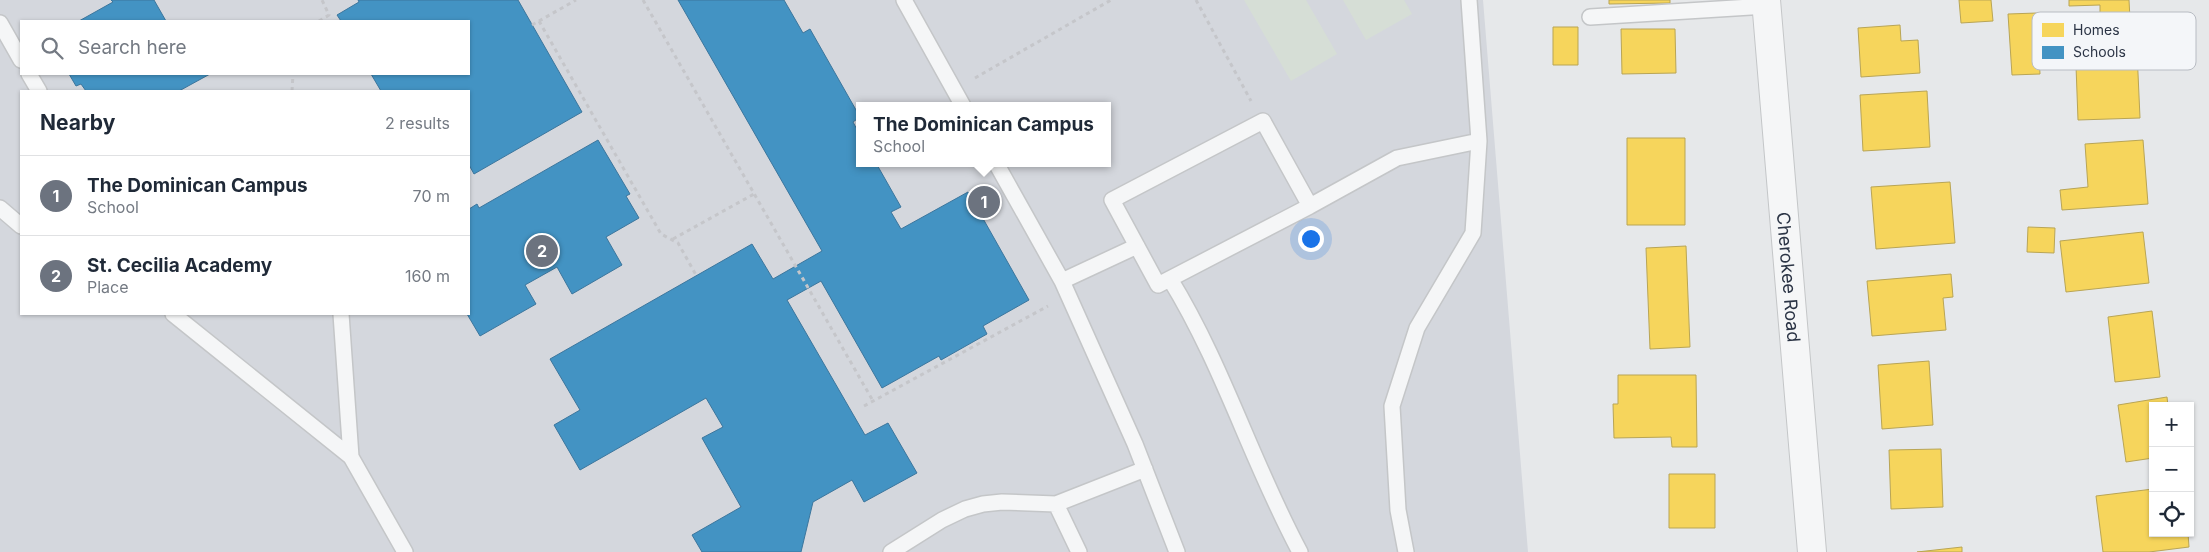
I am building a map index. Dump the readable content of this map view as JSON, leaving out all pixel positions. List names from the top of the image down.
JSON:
{
  "streets": {
    "street": ["Cherokee Road"]
  },
  "legend": ["Homes", "Schools"],
  "page": {
    "search": "Search here",
    "heading": ["Nearby", "2 results"],
    "popup": ["The Dominican Campus", "School"],
    "list": [
      {
        "mark": "1",
        "name": "The Dominican Campus",
        "note": "School",
        "value": "70 m"
      },
      {
        "mark": "2",
        "name": "St. Cecilia Academy",
        "note": "Place",
        "value": "160 m"
      }
    ],
    "pins": ["1", "2"],
    "map_buttons": ["+", "−"]
  }
}
